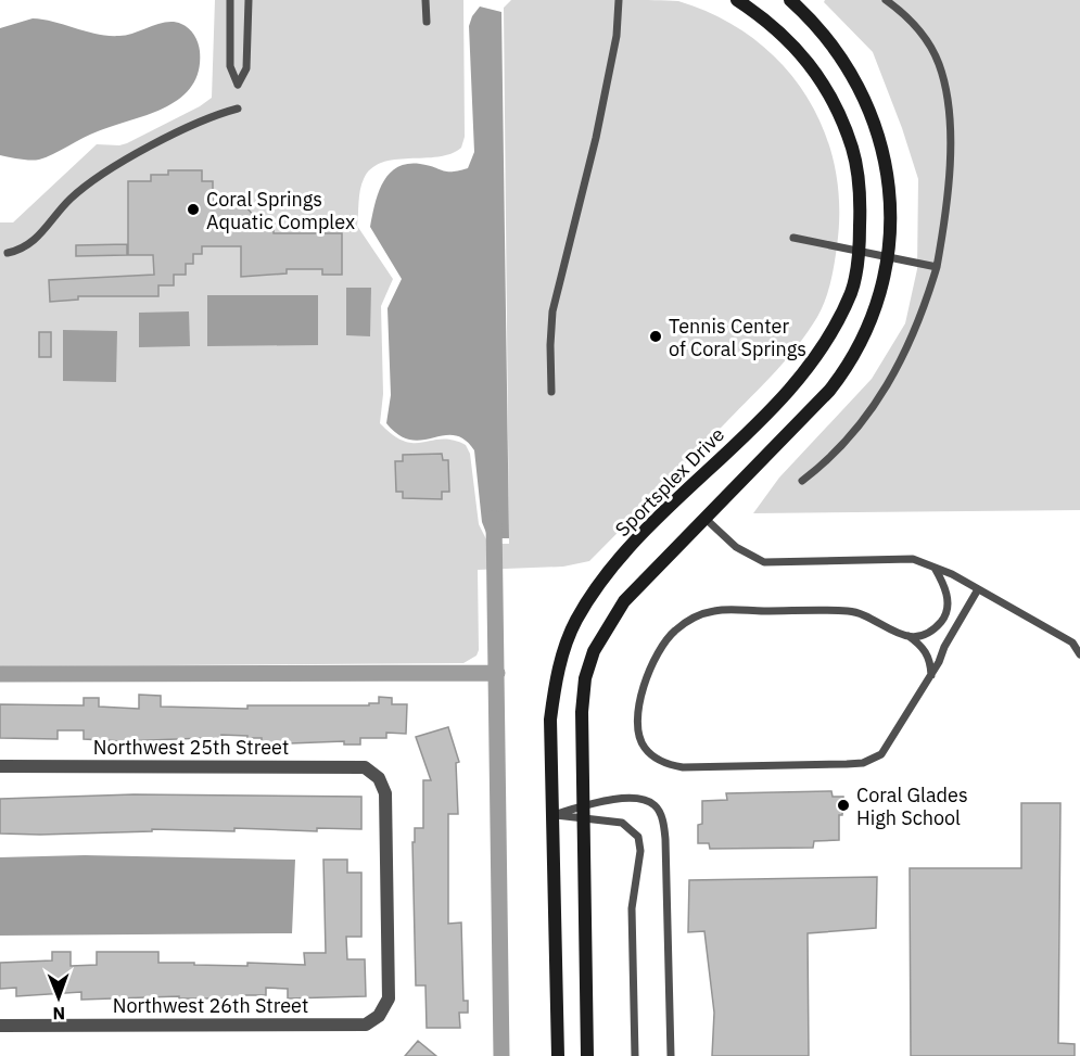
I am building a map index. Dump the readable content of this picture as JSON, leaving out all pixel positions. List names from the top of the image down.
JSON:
{
  "streets": {
    "street": ["Sportsplex Drive", "Northwest 25th Street", "Northwest 26th Street"]
  },
  "crossings": [
    ["Northwest 25th Street", "Northwest 26th Street"]
  ],
  "places": ["Coral Springs Aquatic Complex", "Tennis Center of Coral Springs", "Coral Glades High School"],
  "north": "bottom"
}
